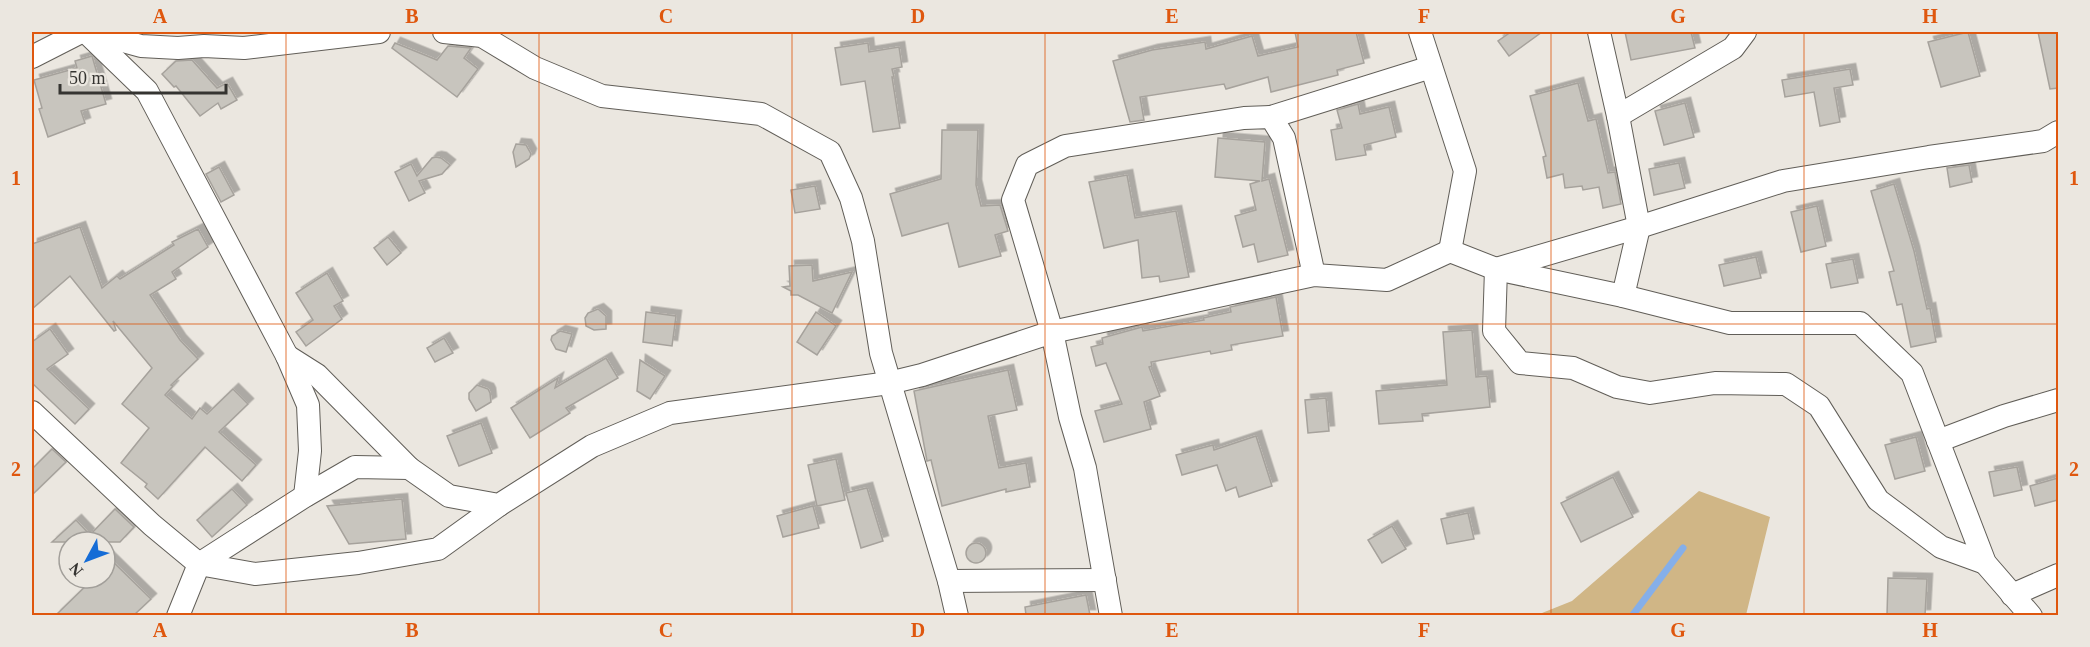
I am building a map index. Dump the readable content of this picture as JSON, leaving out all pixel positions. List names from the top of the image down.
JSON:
{
  "scale_bar": "50 m",
  "north": "bottom left",
  "grid": {
    "columns": [
      "A",
      "B",
      "C",
      "D",
      "E",
      "F",
      "G",
      "H"
    ],
    "rows": ["1", "2"]
  }
}
